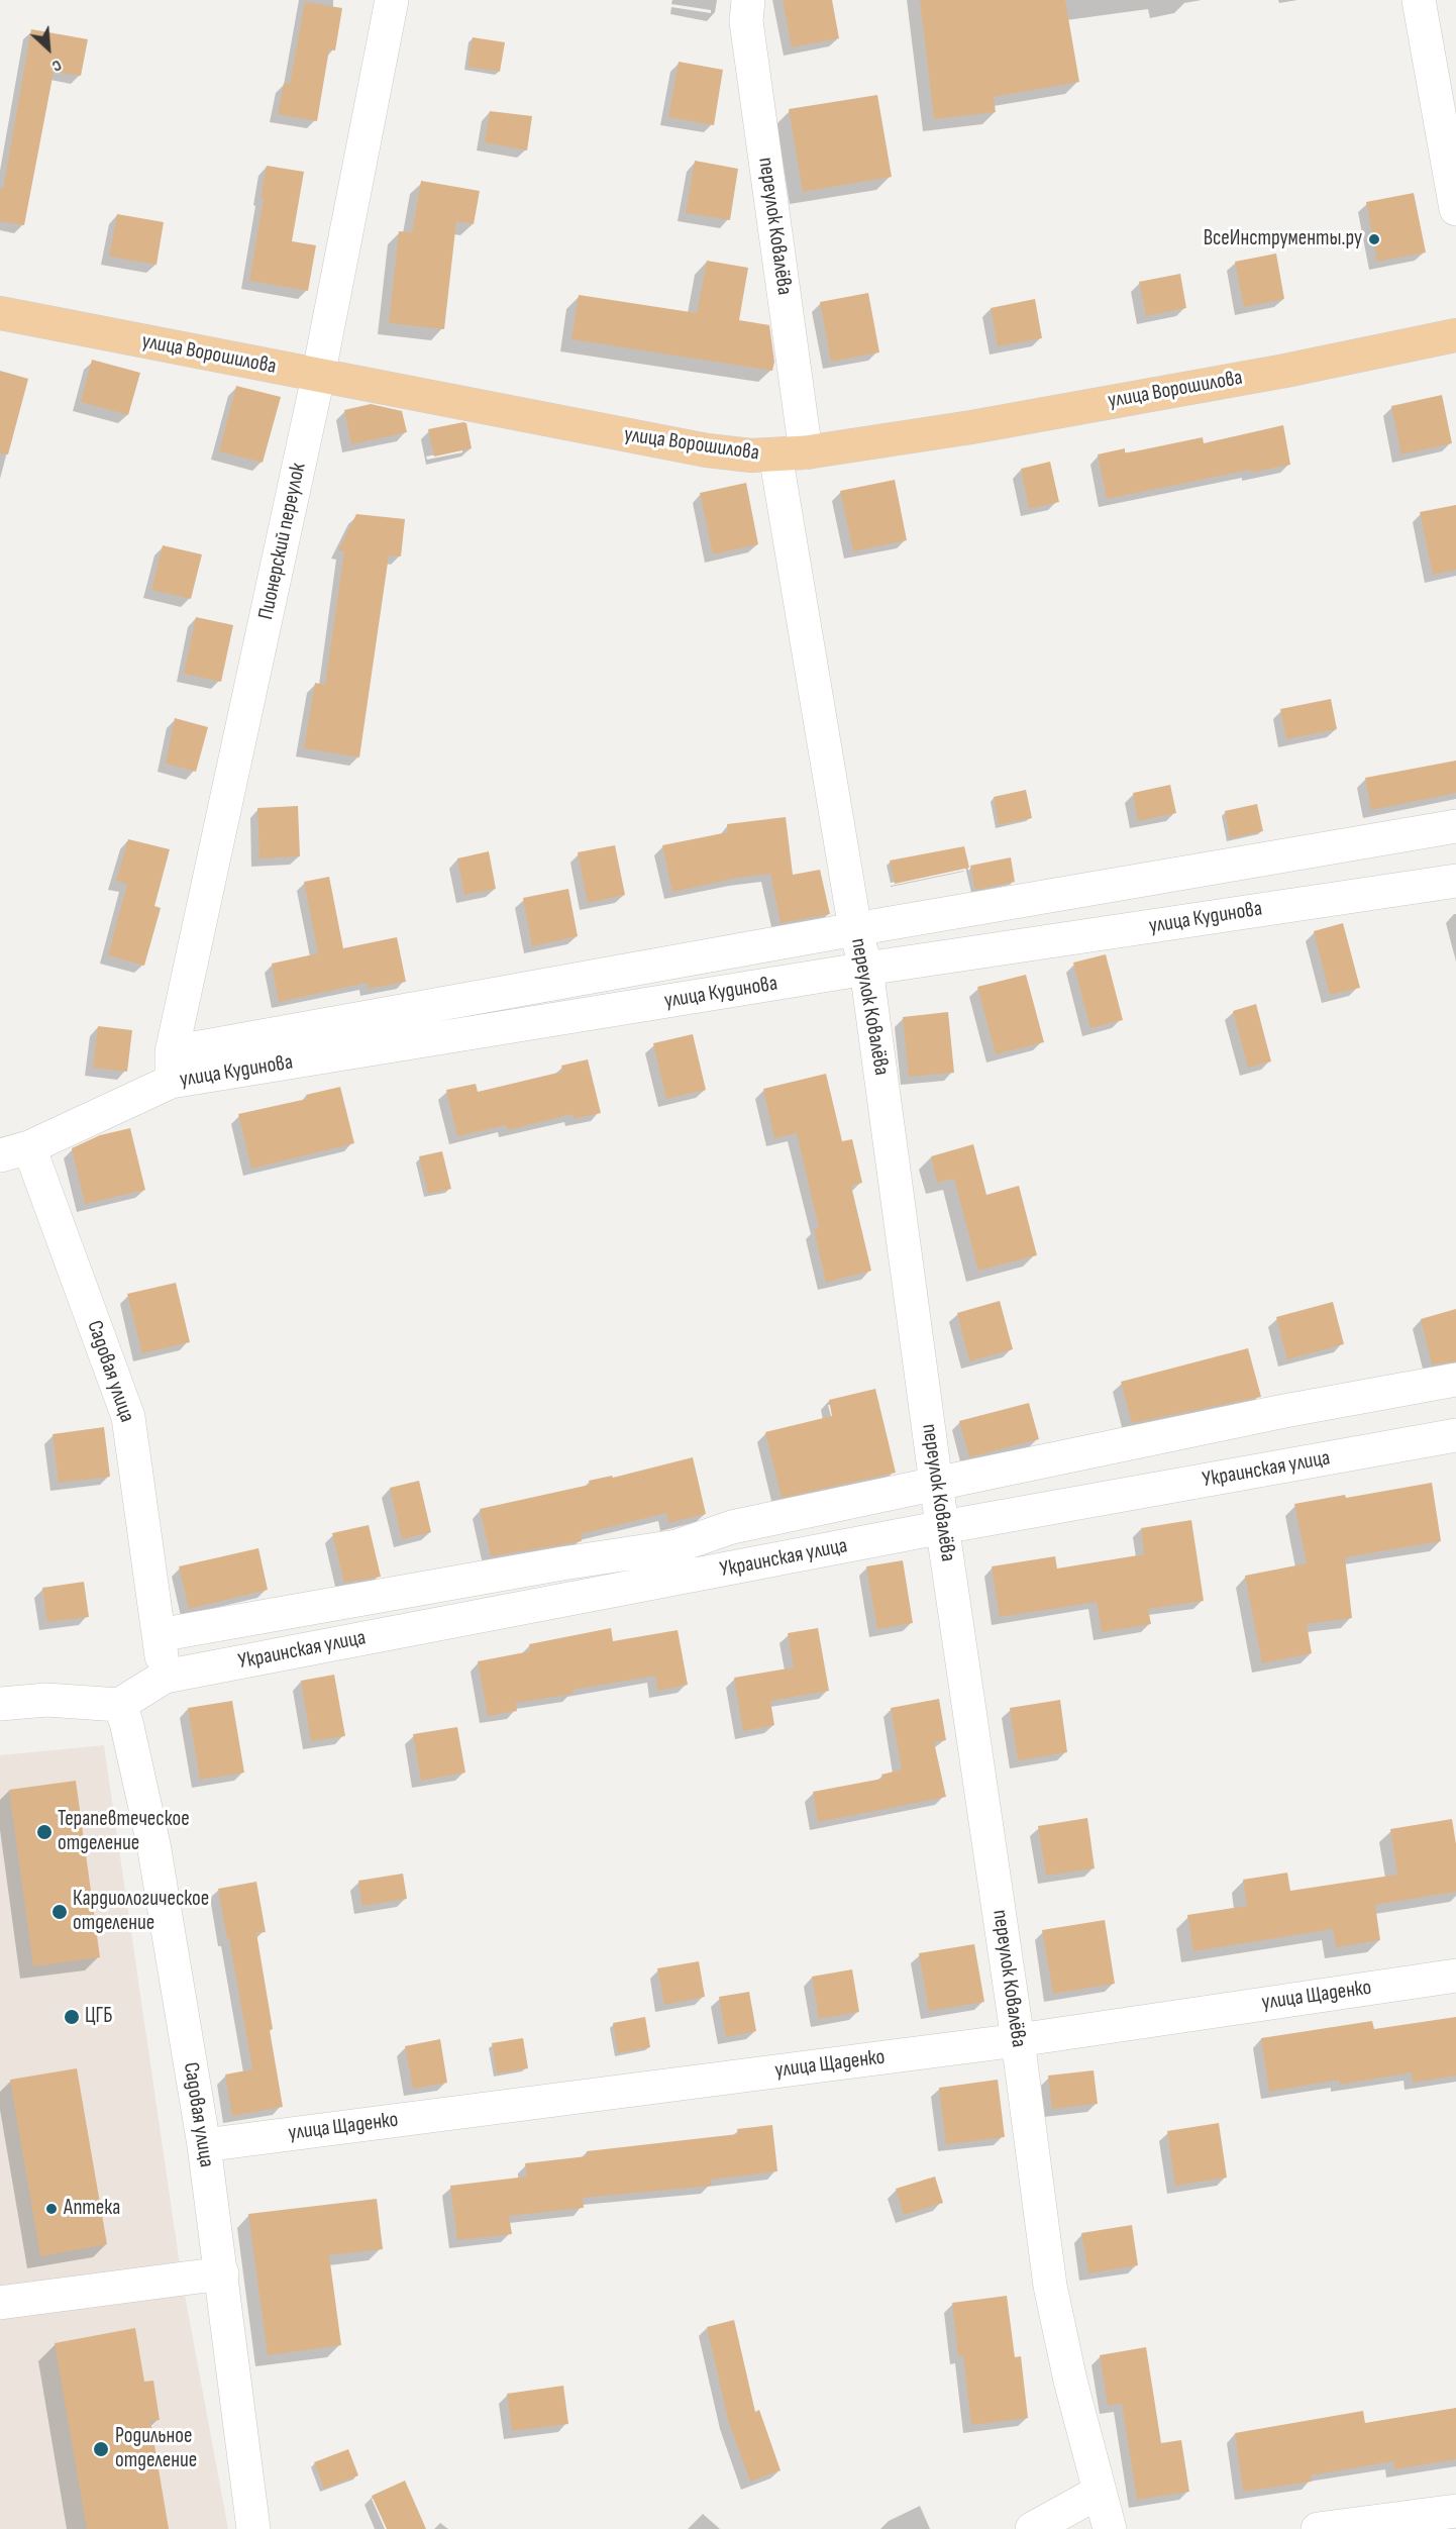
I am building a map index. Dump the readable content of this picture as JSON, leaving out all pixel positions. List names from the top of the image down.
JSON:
{
  "streets": {
    "main road": ["улица Ворошилова"],
    "street": [
      "переулок Ковалёва",
      "Пионерский переулок",
      "улица Кудинова",
      "Садовая улица",
      "Украинская улица",
      "улица Щаденко"
    ]
  },
  "crossings": [
    ["переулок Ковалёва", "улица Ворошилова"],
    ["переулок Ковалёва", "улица Кудинова"],
    ["переулок Ковалёва", "Украинская улица"],
    ["переулок Ковалёва", "улица Щаденко"],
    ["улица Ворошилова", "Пионерский переулок"],
    ["Пионерский переулок", "улица Кудинова"],
    ["улица Кудинова", "Садовая улица"],
    ["Садовая улица", "Украинская улица"],
    ["Садовая улица", "улица Щаденко"]
  ],
  "places": [
    "ВсеИнструменты.ру",
    "Терапевтеческое отделение",
    "Кардиологическое отделение",
    "ЦГБ",
    "Аптека",
    "Родильное отделение"
  ],
  "north": "bottom right"
}
